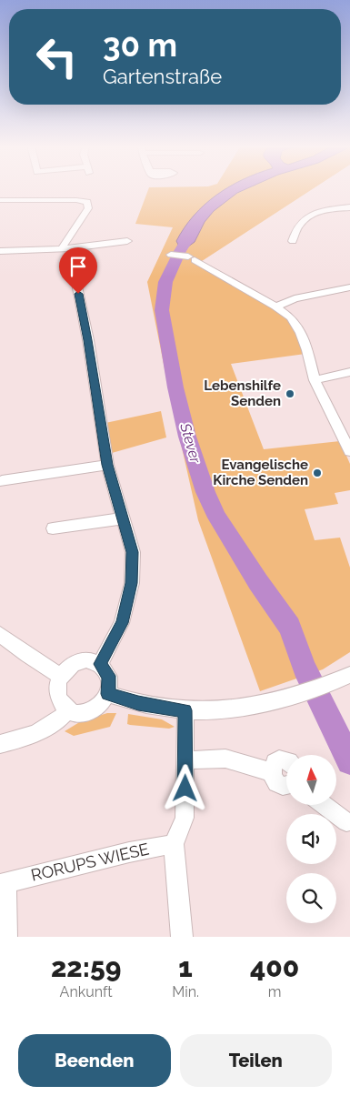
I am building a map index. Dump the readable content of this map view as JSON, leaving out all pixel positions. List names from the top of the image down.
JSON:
{
  "streets": {
    "street": ["RORUPS WIESE"]
  },
  "water": ["Stever"],
  "places": ["Lebenshilfe Senden", "Evangelische Kirche Senden"],
  "north": "top",
  "page": {
    "turn": ["30 m", "Gartenstraße"],
    "eta": [
      "22:59",
      "Ankunft",
      "1",
      "Min.",
      "400",
      "m"
    ],
    "buttons": ["Beenden", "Teilen"]
  }
}
